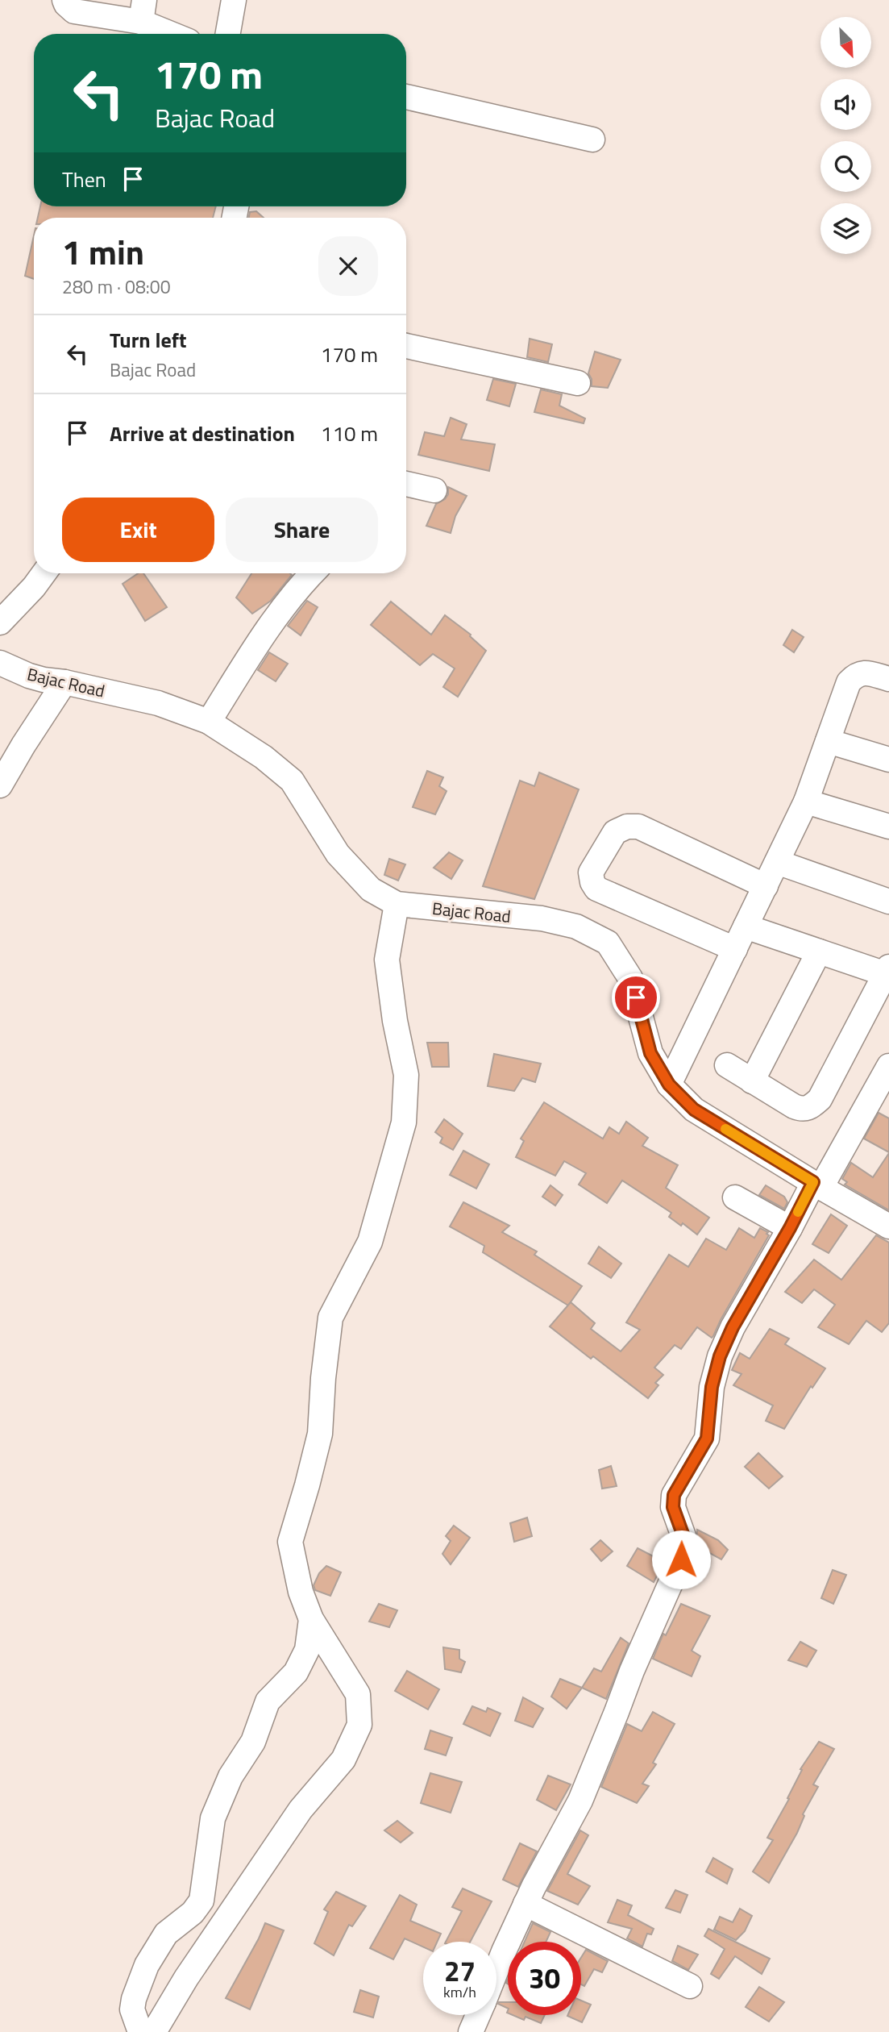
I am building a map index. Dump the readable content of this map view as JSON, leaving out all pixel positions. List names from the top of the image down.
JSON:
{
  "streets": {
    "street": ["Bajac Road"]
  },
  "north": "bottom right",
  "page": {
    "turn": ["170 m", "Bajac Road"],
    "then": "Then",
    "heading": ["1 min", "280 m · 08:00"],
    "list": [
      {
        "name": "Turn left",
        "note": "Bajac Road",
        "value": "170 m"
      },
      {
        "name": "Arrive at destination",
        "value": "110 m"
      }
    ],
    "buttons": ["Exit", "Share"],
    "speed": "27 km/h",
    "limit": "30"
  }
}
